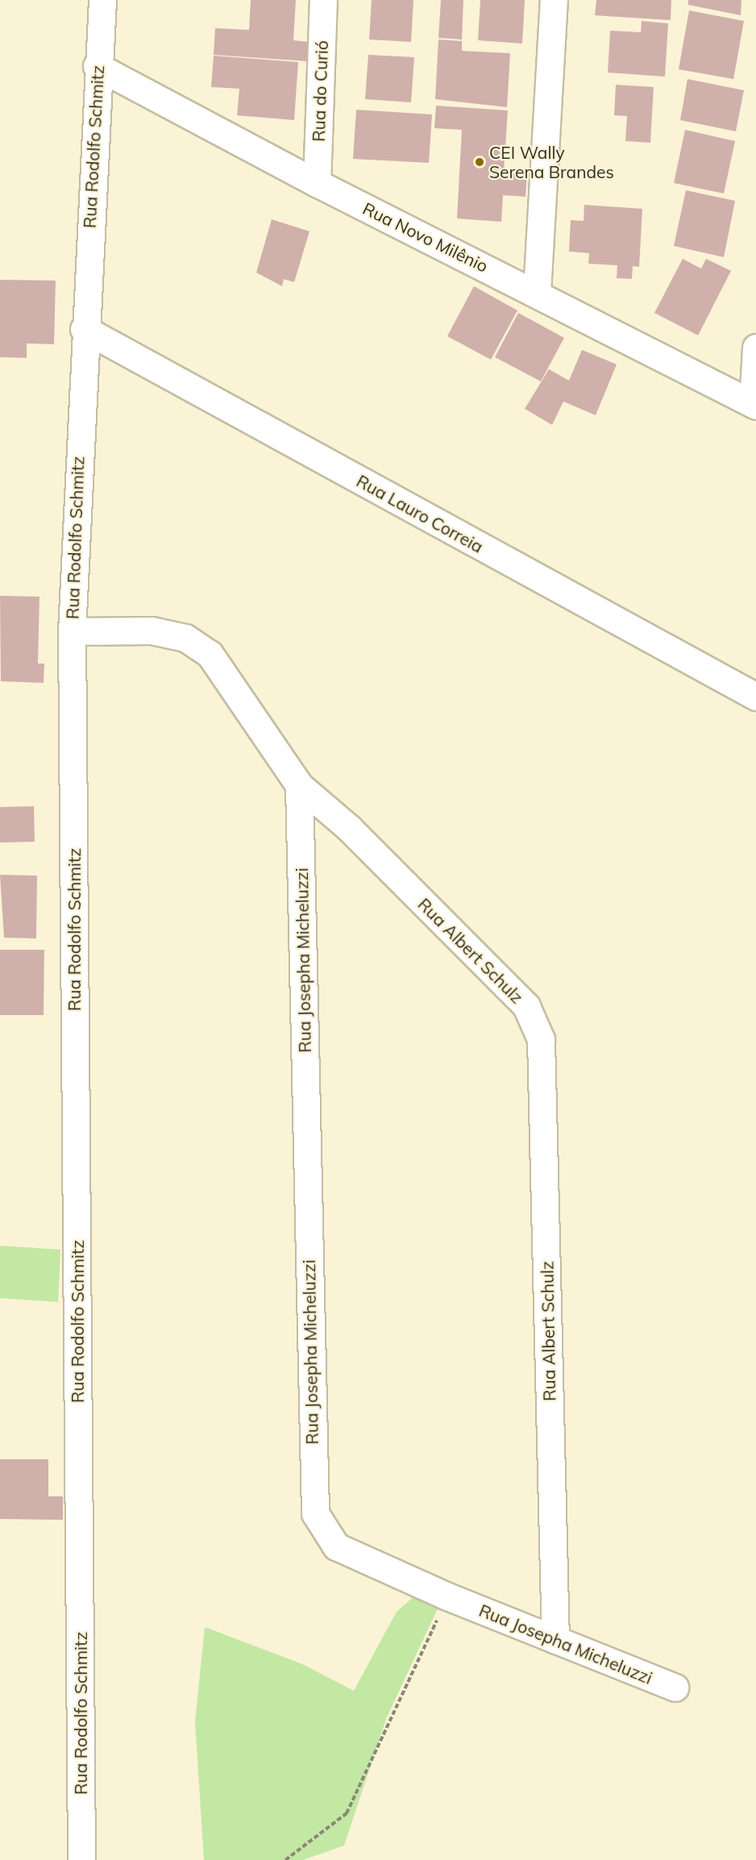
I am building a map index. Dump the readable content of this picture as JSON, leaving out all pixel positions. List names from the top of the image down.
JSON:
{
  "streets": {
    "street": [
      "Rua do Curió",
      "Rua Rodolfo Schmitz",
      "Rua Novo Milênio",
      "Rua Lauro Correia",
      "Rua Albert Schulz",
      "Rua Josepha Micheluzzi"
    ]
  },
  "crossings": [
    ["Rua do Curió", "Rua Novo Milênio"],
    ["Rua Rodolfo Schmitz", "Rua Novo Milênio"],
    ["Rua Rodolfo Schmitz", "Rua Lauro Correia"],
    ["Rua Rodolfo Schmitz", "Rua Albert Schulz"],
    ["Rua Albert Schulz", "Rua Josepha Micheluzzi"]
  ],
  "places": ["CEI Wally Serena Brandes"]
}
